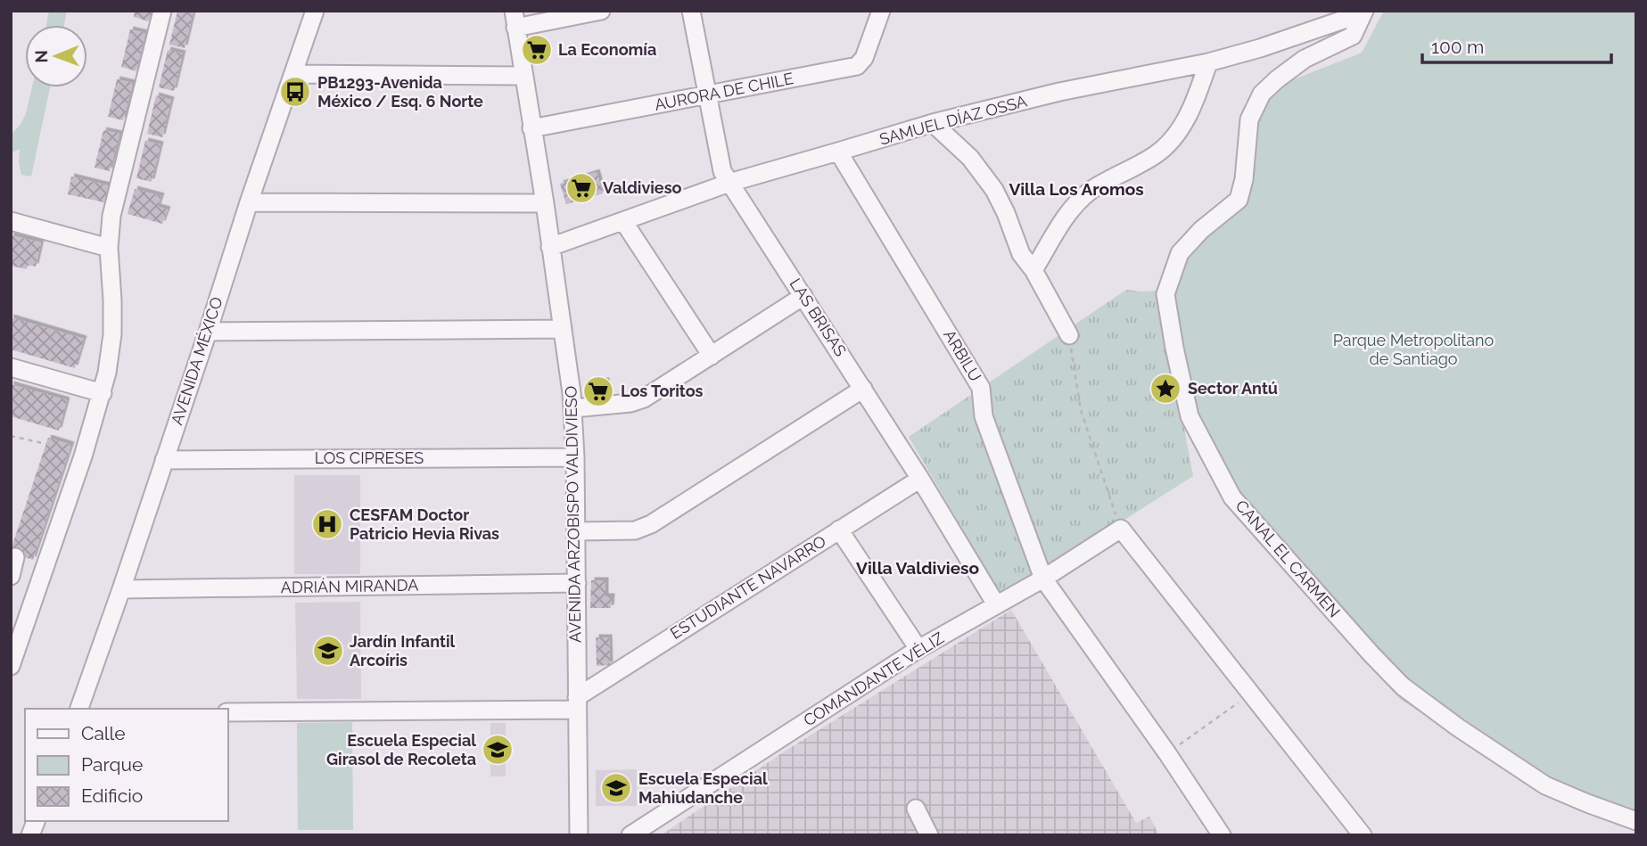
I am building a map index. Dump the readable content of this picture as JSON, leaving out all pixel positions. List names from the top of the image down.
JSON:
{
  "streets": {
    "street": [
      "AURORA DE CHILE",
      "SAMUEL DÍAZ OSSA",
      "LAS BRISAS",
      "ARBILU",
      "AVENIDA MÉXICO",
      "LOS CIPRESES",
      "AVENIDA ARZOBISPO VALDIVIESO",
      "CANAL EL CARMEN",
      "ADRIÁN MIRANDA",
      "ESTUDIANTE NAVARRO",
      "COMANDANTE VÉLIZ"
    ]
  },
  "crossings": [
    ["AURORA DE CHILE", "LAS BRISAS"],
    ["AURORA DE CHILE", "AVENIDA ARZOBISPO VALDIVIESO"],
    ["SAMUEL DÍAZ OSSA", "LAS BRISAS"],
    ["SAMUEL DÍAZ OSSA", "ARBILU"],
    ["SAMUEL DÍAZ OSSA", "AVENIDA ARZOBISPO VALDIVIESO"],
    ["SAMUEL DÍAZ OSSA", "CANAL EL CARMEN"],
    ["LAS BRISAS", "ESTUDIANTE NAVARRO"],
    ["LAS BRISAS", "COMANDANTE VÉLIZ"],
    ["ARBILU", "COMANDANTE VÉLIZ"],
    ["AVENIDA MÉXICO", "LOS CIPRESES"],
    ["AVENIDA MÉXICO", "ADRIÁN MIRANDA"],
    ["LOS CIPRESES", "AVENIDA ARZOBISPO VALDIVIESO"],
    ["AVENIDA ARZOBISPO VALDIVIESO", "ADRIÁN MIRANDA"],
    ["AVENIDA ARZOBISPO VALDIVIESO", "ESTUDIANTE NAVARRO"]
  ],
  "districts": ["Villa Los Aromos", "Villa Valdivieso"],
  "parks": ["Parque Metropolitano de Santiago"],
  "places": {
    "supermarket": ["La Economía", "Valdivieso", "Los Toritos"],
    "bus stop": ["PB1293-Avenida México / Esq. 6 Norte"],
    "place": ["Sector Antú"],
    "hospital": ["CESFAM Doctor Patricio Hevia Rivas"],
    "school or university": ["Jardín Infantil Arcoíris", "Escuela Especial Girasol de Recoleta", "Escuela Especial Mahiudanche"]
  },
  "legend": ["Calle", "Parque", "Edificio"],
  "scale_bar": "100 m",
  "north": "left"
}
